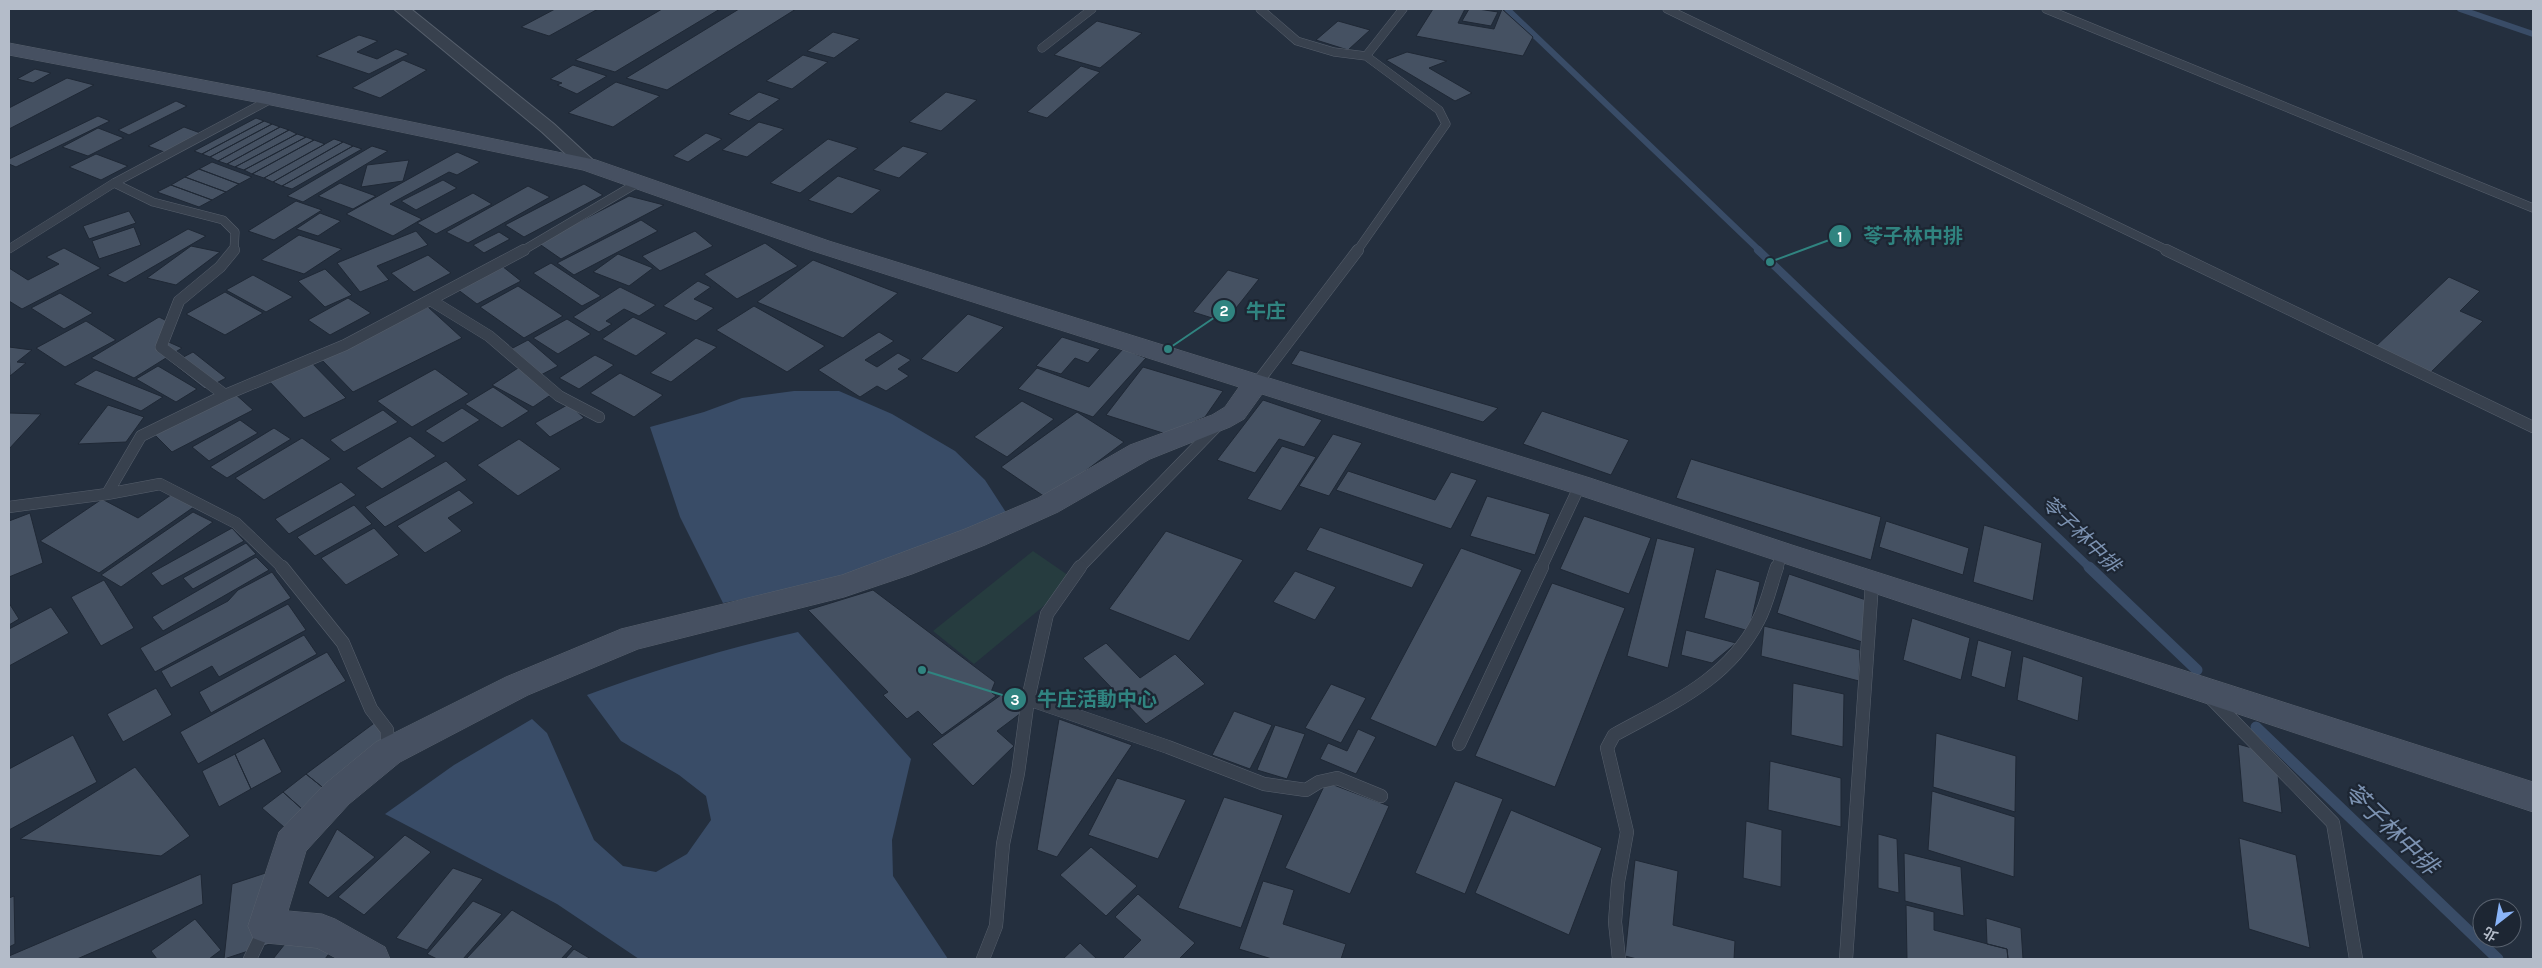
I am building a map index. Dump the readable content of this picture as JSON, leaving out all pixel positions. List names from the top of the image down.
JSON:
{
  "water": ["苓子林中排"],
  "places": ["苓子林中排", "牛庄", "牛庄活動中心"],
  "north": "bottom left"
}
